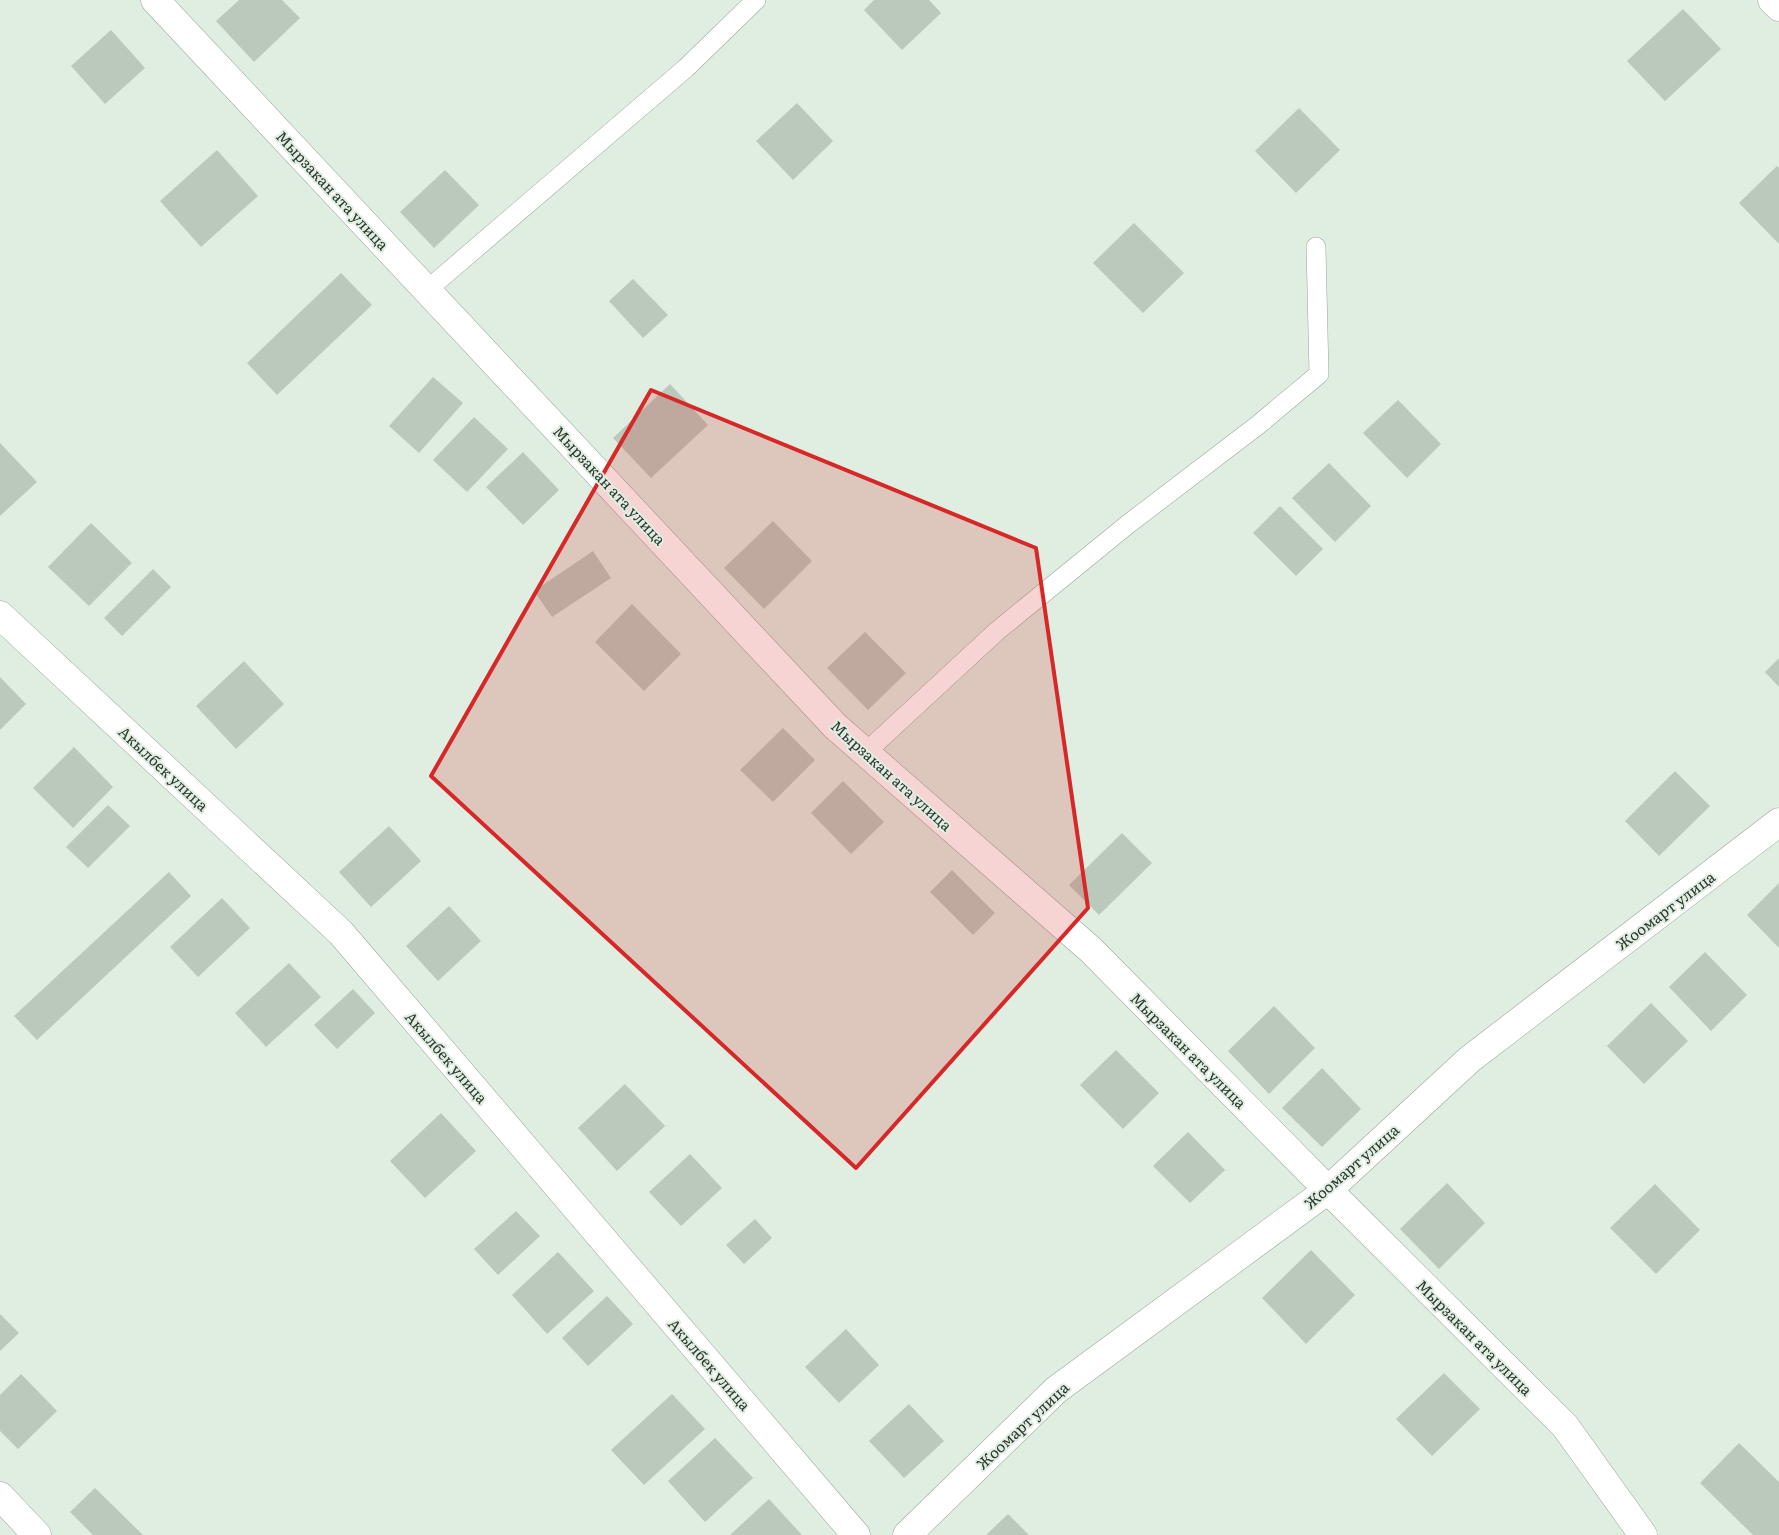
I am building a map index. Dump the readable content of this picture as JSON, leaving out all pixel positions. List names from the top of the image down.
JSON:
{
  "streets": {
    "street": ["Мырзакан ата улица", "Акылбек улица", "Жоомарт улица"]
  },
  "crossings": [
    ["Мырзакан ата улица", "Жоомарт улица"]
  ]
}
